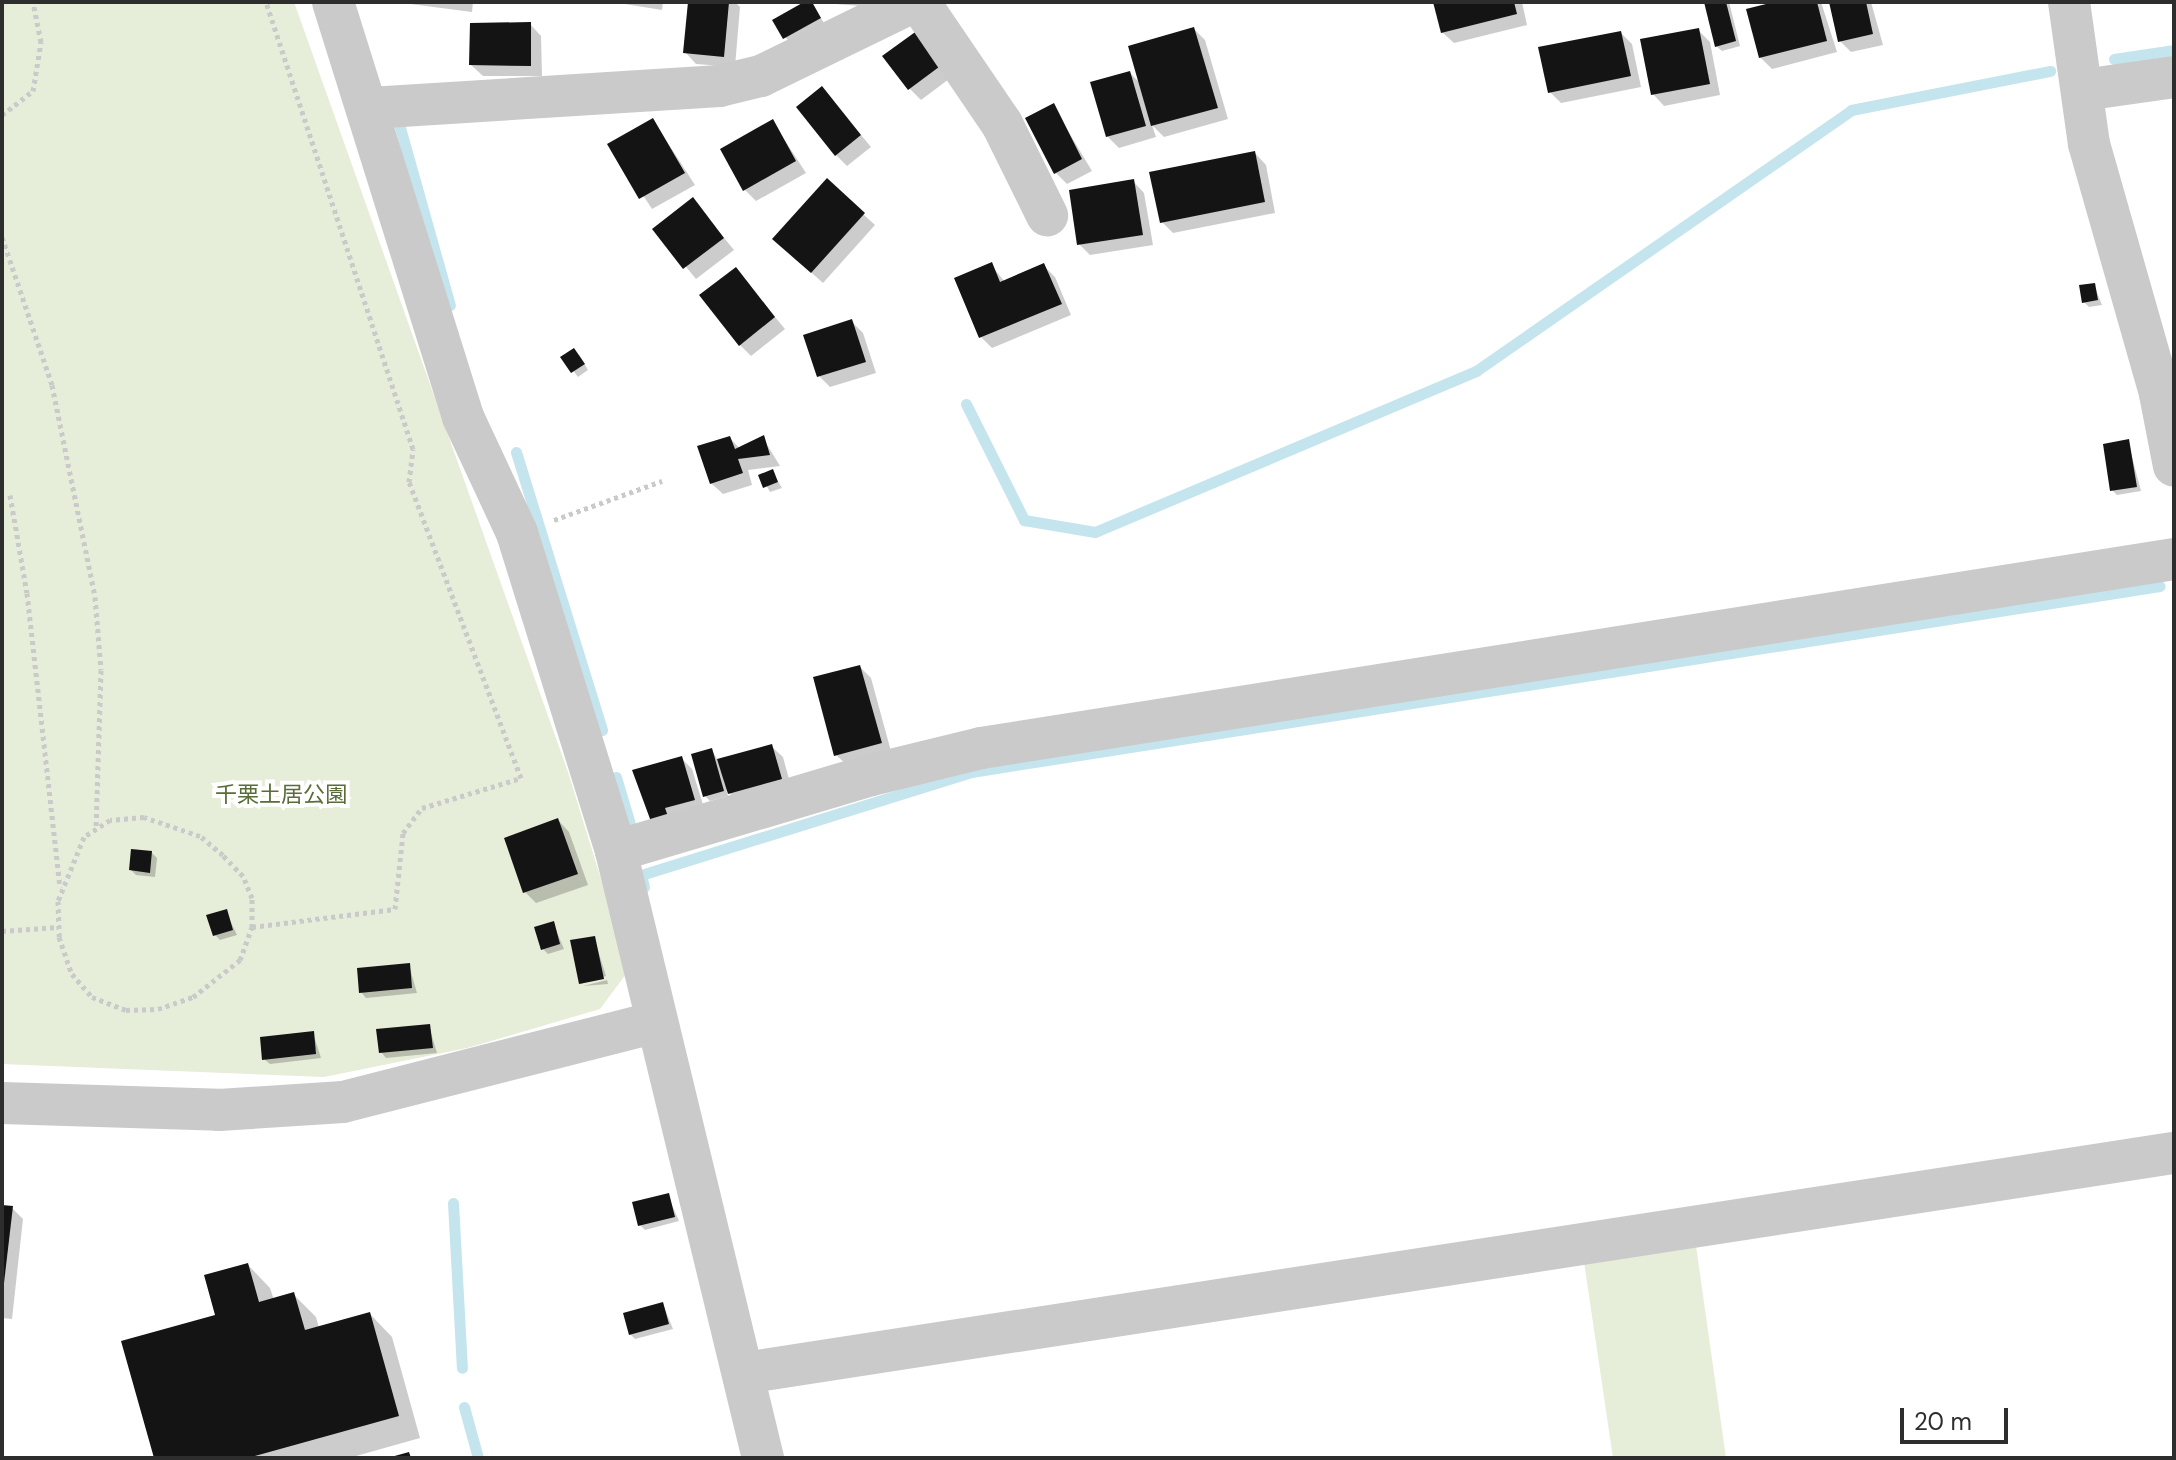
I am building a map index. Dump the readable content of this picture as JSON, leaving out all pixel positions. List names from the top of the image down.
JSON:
{
  "parks": ["千栗土居公園"],
  "scale_bar": "20 m"
}
